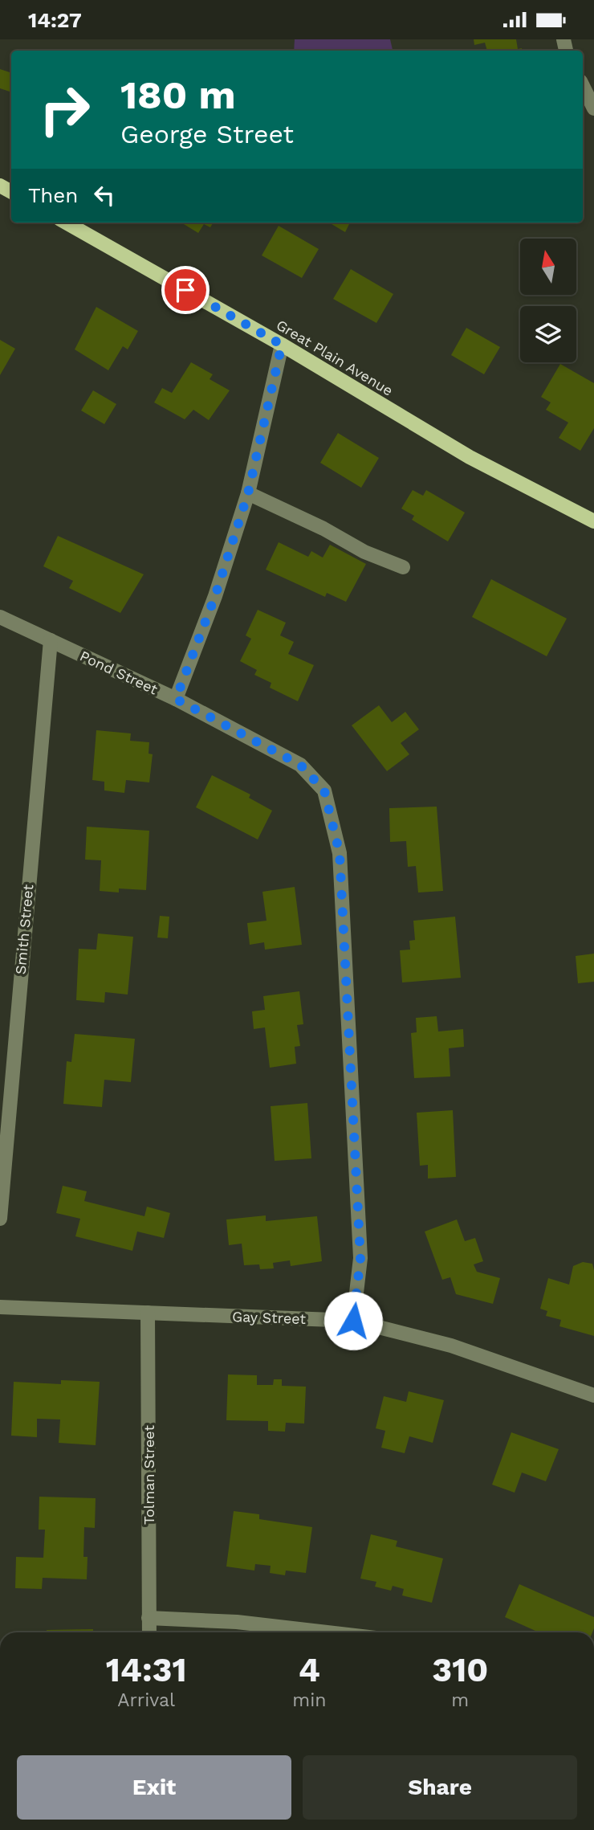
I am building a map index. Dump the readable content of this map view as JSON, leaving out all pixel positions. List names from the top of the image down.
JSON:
{
  "streets": {
    "main road": ["Great Plain Avenue"],
    "street": [
      "Pond Street",
      "Smith Street",
      "Gay Street",
      "Tolman Street"
    ]
  },
  "crossings": [
    ["Pond Street", "Smith Street"],
    ["Pond Street", "Gay Street"],
    ["Gay Street", "Tolman Street"]
  ],
  "north": "top",
  "page": {
    "status": "14:27",
    "turn": ["180 m", "George Street"],
    "then": "Then",
    "eta": [
      "14:31",
      "Arrival",
      "4",
      "min",
      "310",
      "m"
    ],
    "buttons": ["Exit", "Share"]
  }
}
